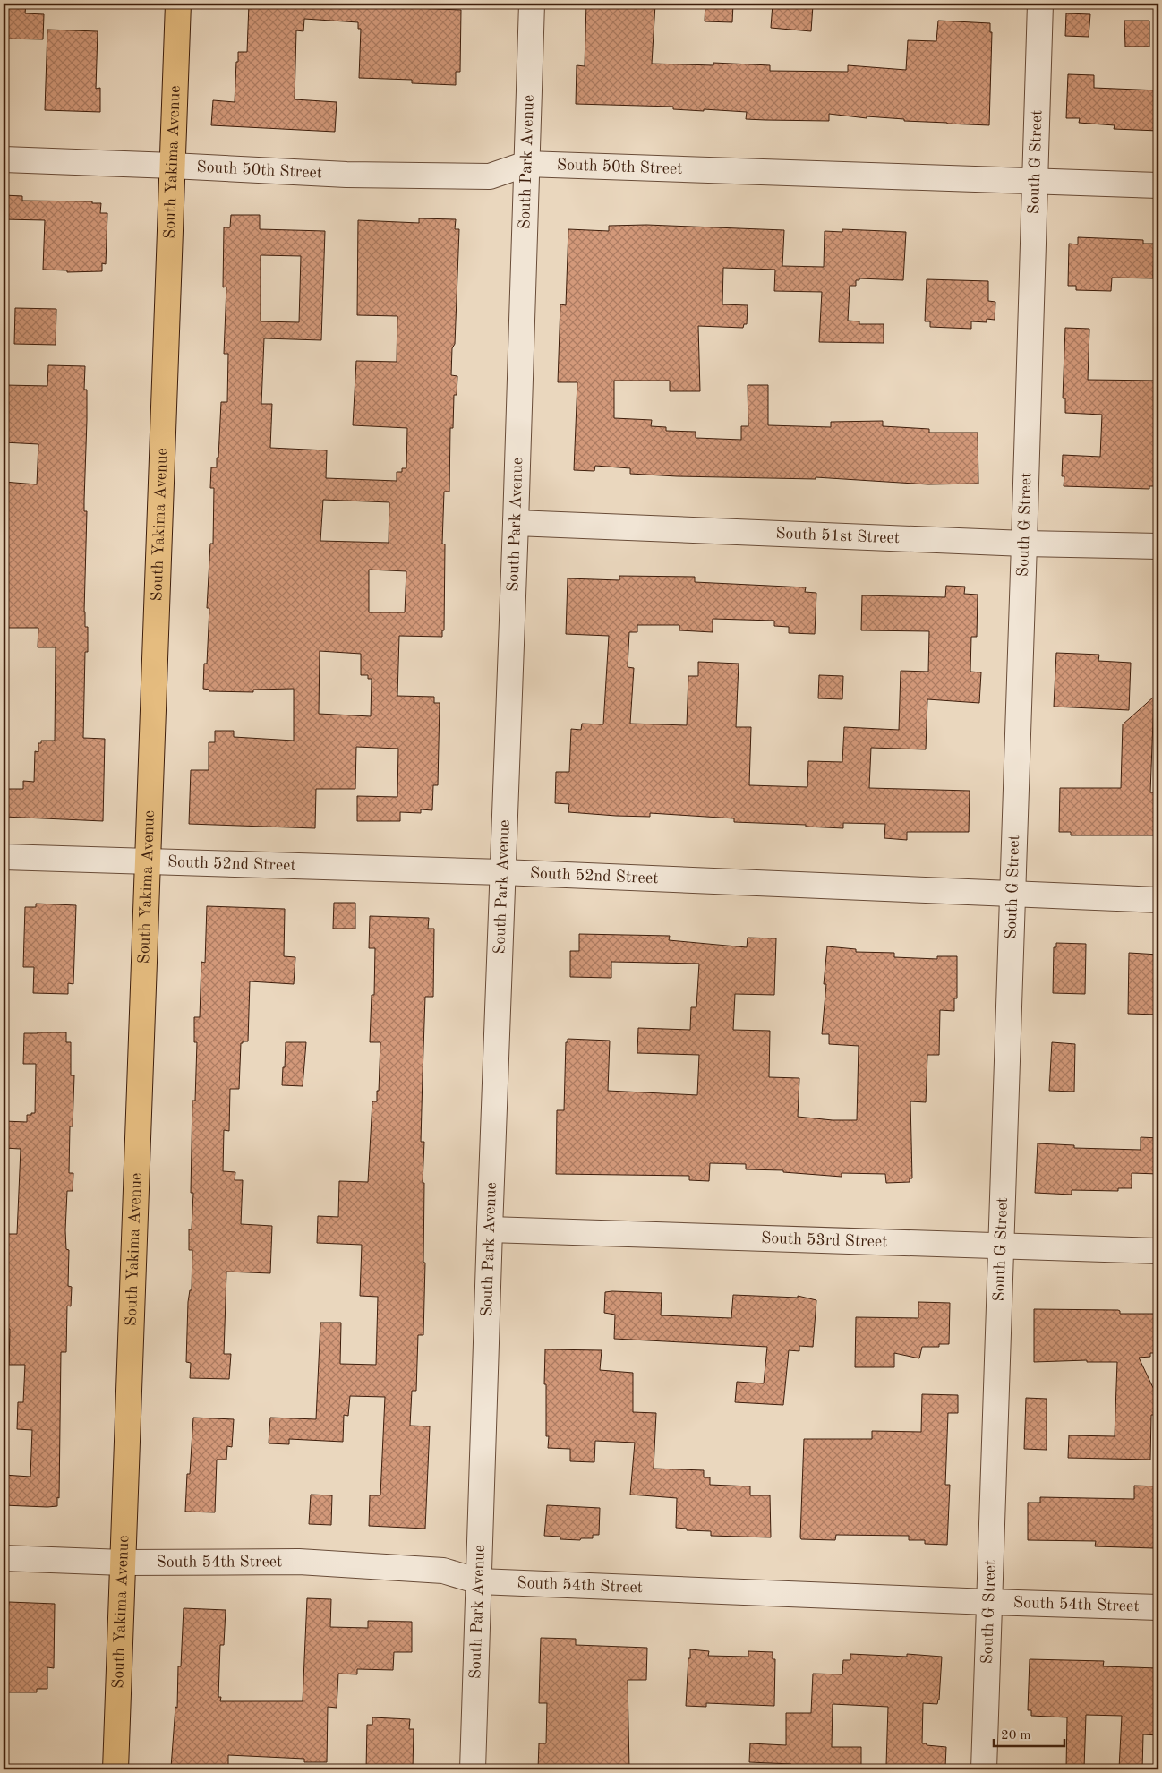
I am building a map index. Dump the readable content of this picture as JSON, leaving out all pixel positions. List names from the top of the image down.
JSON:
{
  "streets": {
    "main road": ["South Yakima Avenue"],
    "street": [
      "South Park Avenue",
      "South G Street",
      "South 50th Street",
      "South 51st Street",
      "South 52nd Street",
      "South 53rd Street",
      "South 54th Street"
    ]
  },
  "crossings": [
    ["South Park Avenue", "South 50th Street"],
    ["South Park Avenue", "South 51st Street"],
    ["South Park Avenue", "South 52nd Street"],
    ["South Park Avenue", "South 53rd Street"],
    ["South Park Avenue", "South 54th Street"],
    ["South G Street", "South 50th Street"],
    ["South G Street", "South 51st Street"],
    ["South G Street", "South 52nd Street"],
    ["South G Street", "South 53rd Street"],
    ["South G Street", "South 54th Street"],
    ["South Yakima Avenue", "South 50th Street"],
    ["South Yakima Avenue", "South 52nd Street"],
    ["South Yakima Avenue", "South 54th Street"]
  ],
  "scale_bar": "20 m"
}
